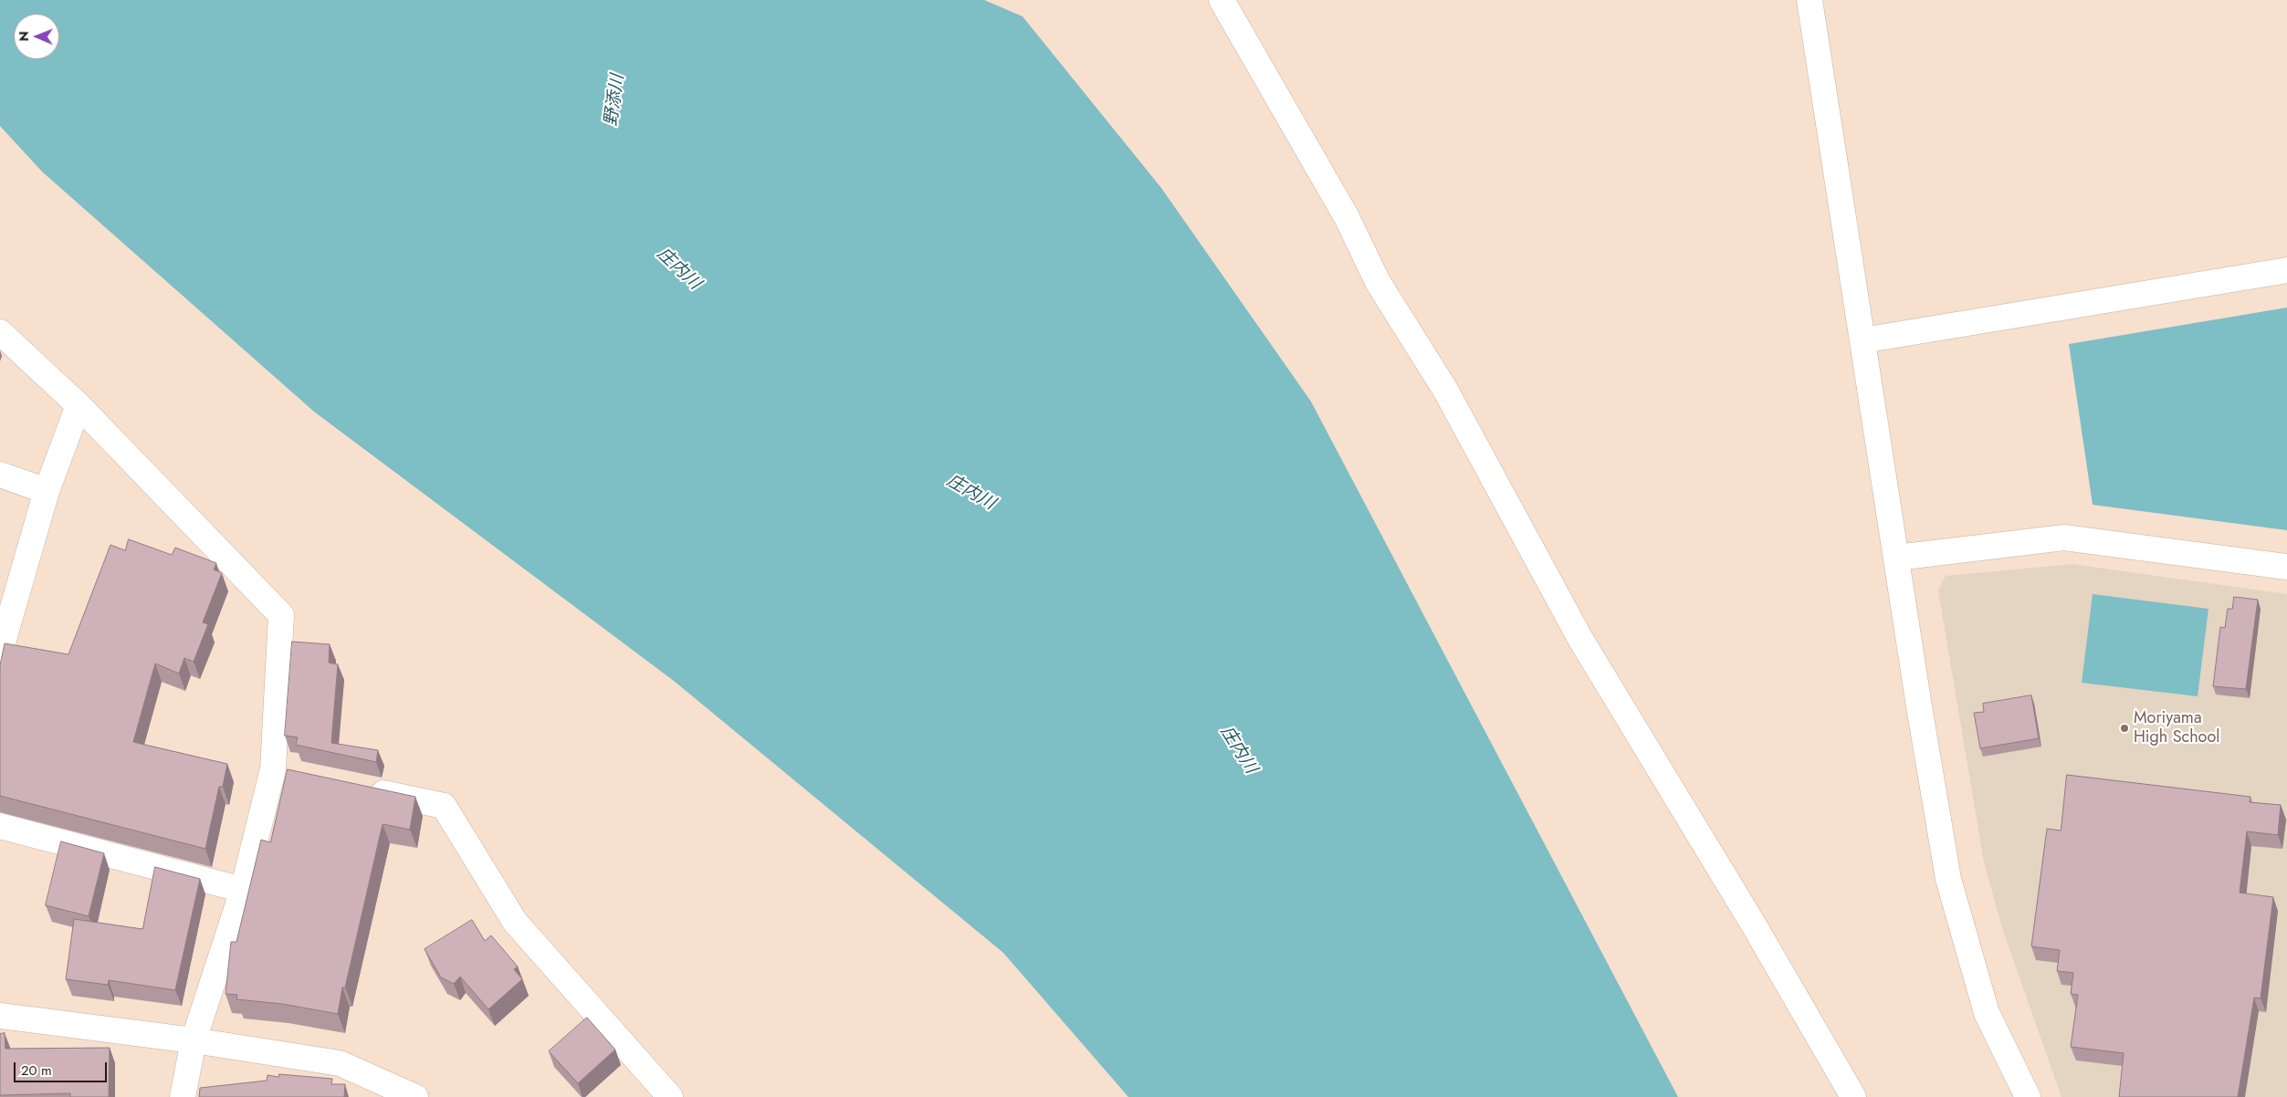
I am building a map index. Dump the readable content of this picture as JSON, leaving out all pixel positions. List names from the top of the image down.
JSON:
{
  "water": ["野添川", "庄内川"],
  "places": ["Moriyama High School"],
  "scale_bar": "20 m",
  "north": "left"
}
